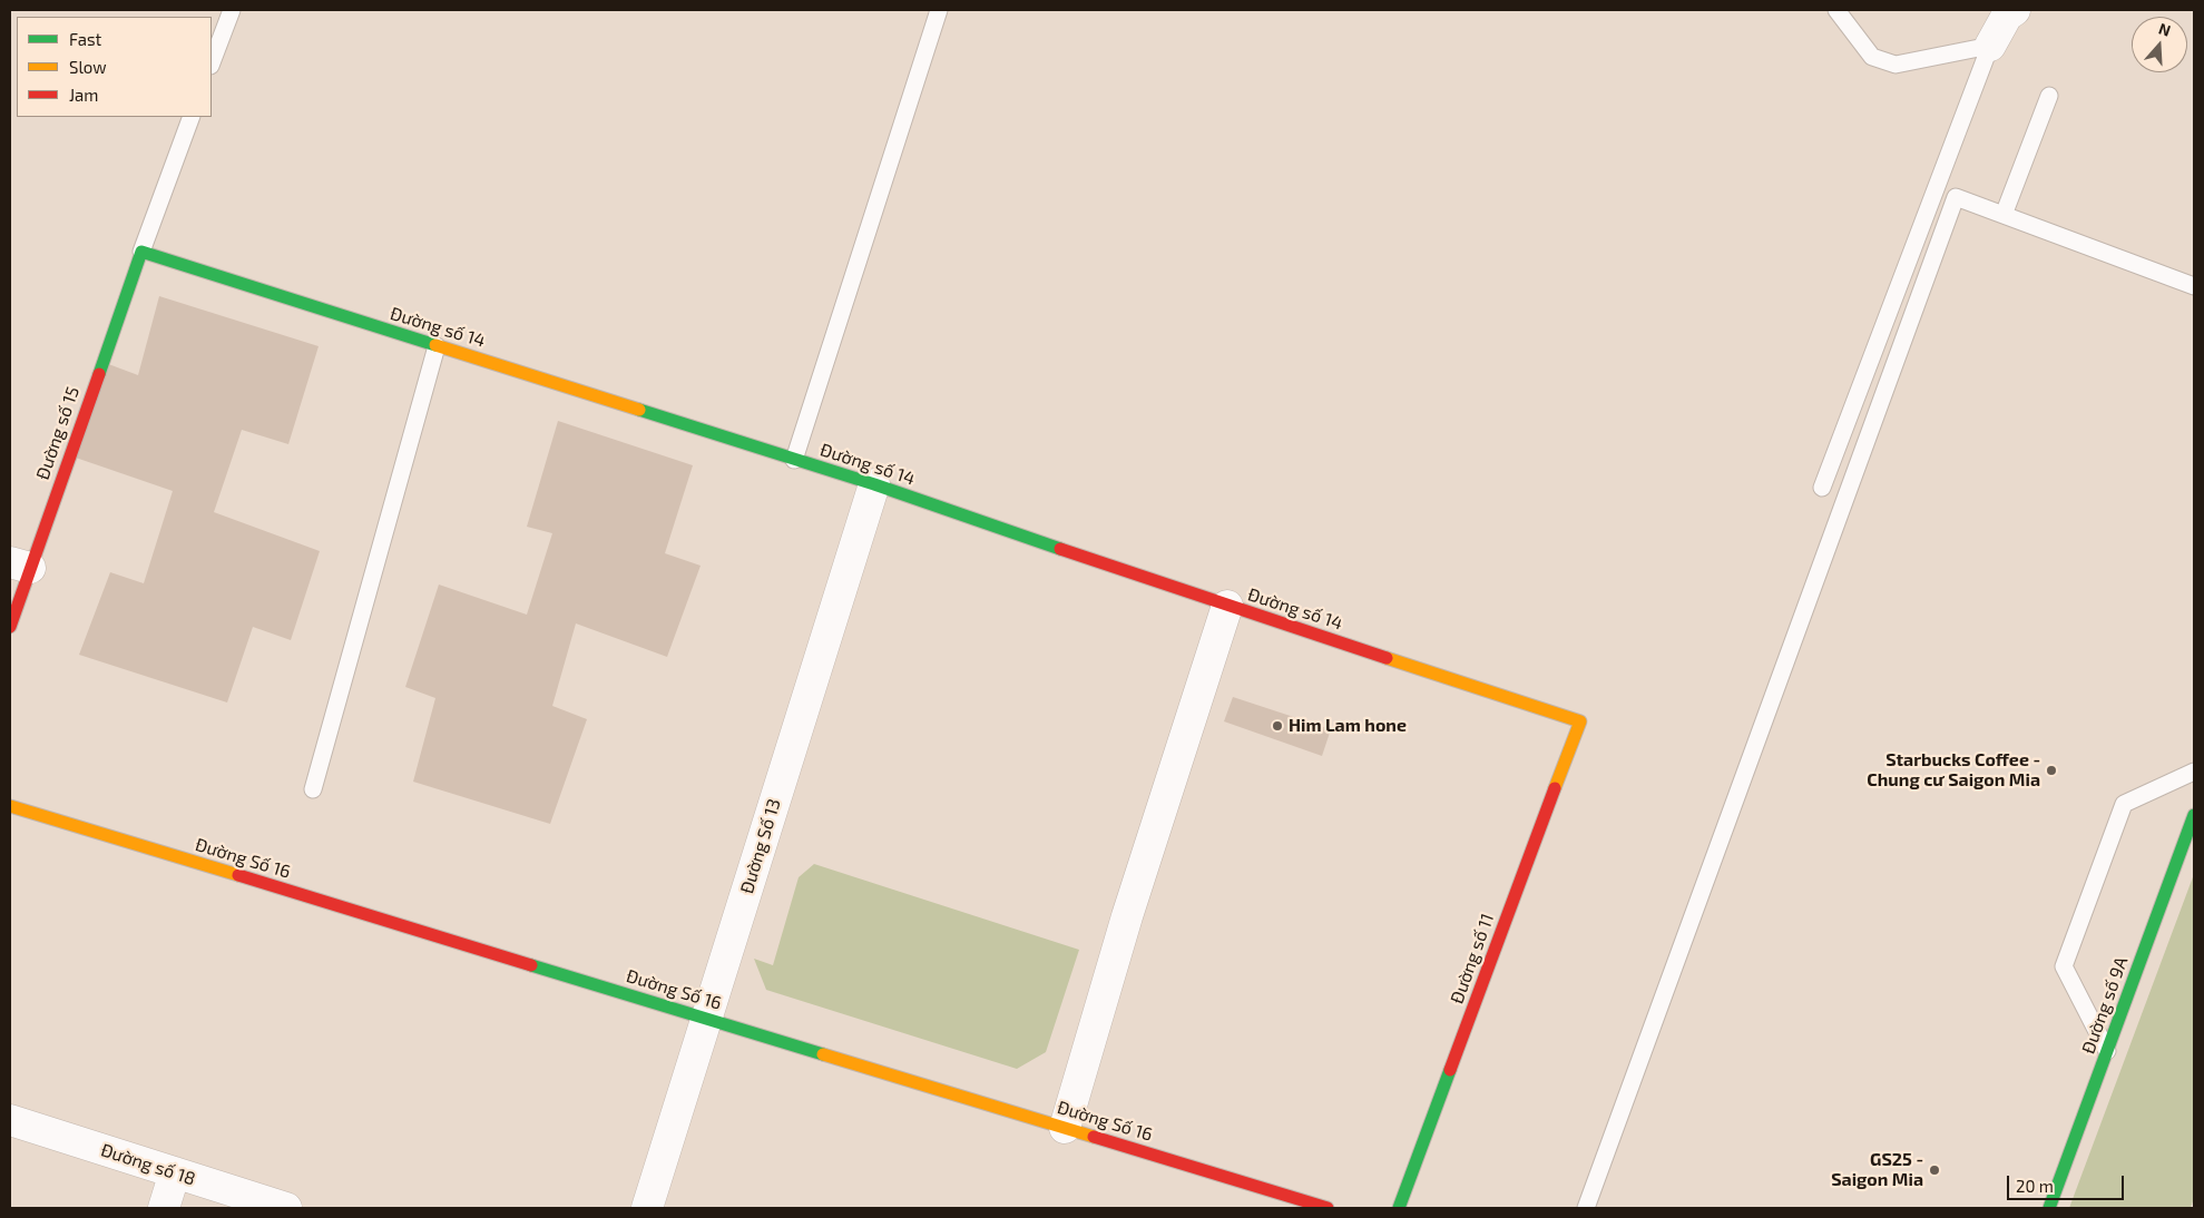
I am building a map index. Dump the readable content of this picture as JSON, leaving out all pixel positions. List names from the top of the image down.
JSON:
{
  "streets": {
    "street": [
      "Đường số 14",
      "Đường số 15",
      "Đường Số 13",
      "Đường Số 16",
      "Đường số 11",
      "Đường số 9A",
      "Đường số 18"
    ]
  },
  "crossings": [
    ["Đường số 14", "Đường số 15"],
    ["Đường số 14", "Đường Số 13"],
    ["Đường số 14", "Đường số 11"],
    ["Đường Số 13", "Đường Số 16"]
  ],
  "places": ["Him Lam hone", "Starbucks Coffee - Chung cư Saigon Mia", "GS25 - Saigon Mia"],
  "legend": ["Fast", "Slow", "Jam"],
  "scale_bar": "20 m",
  "north": "top"
}
